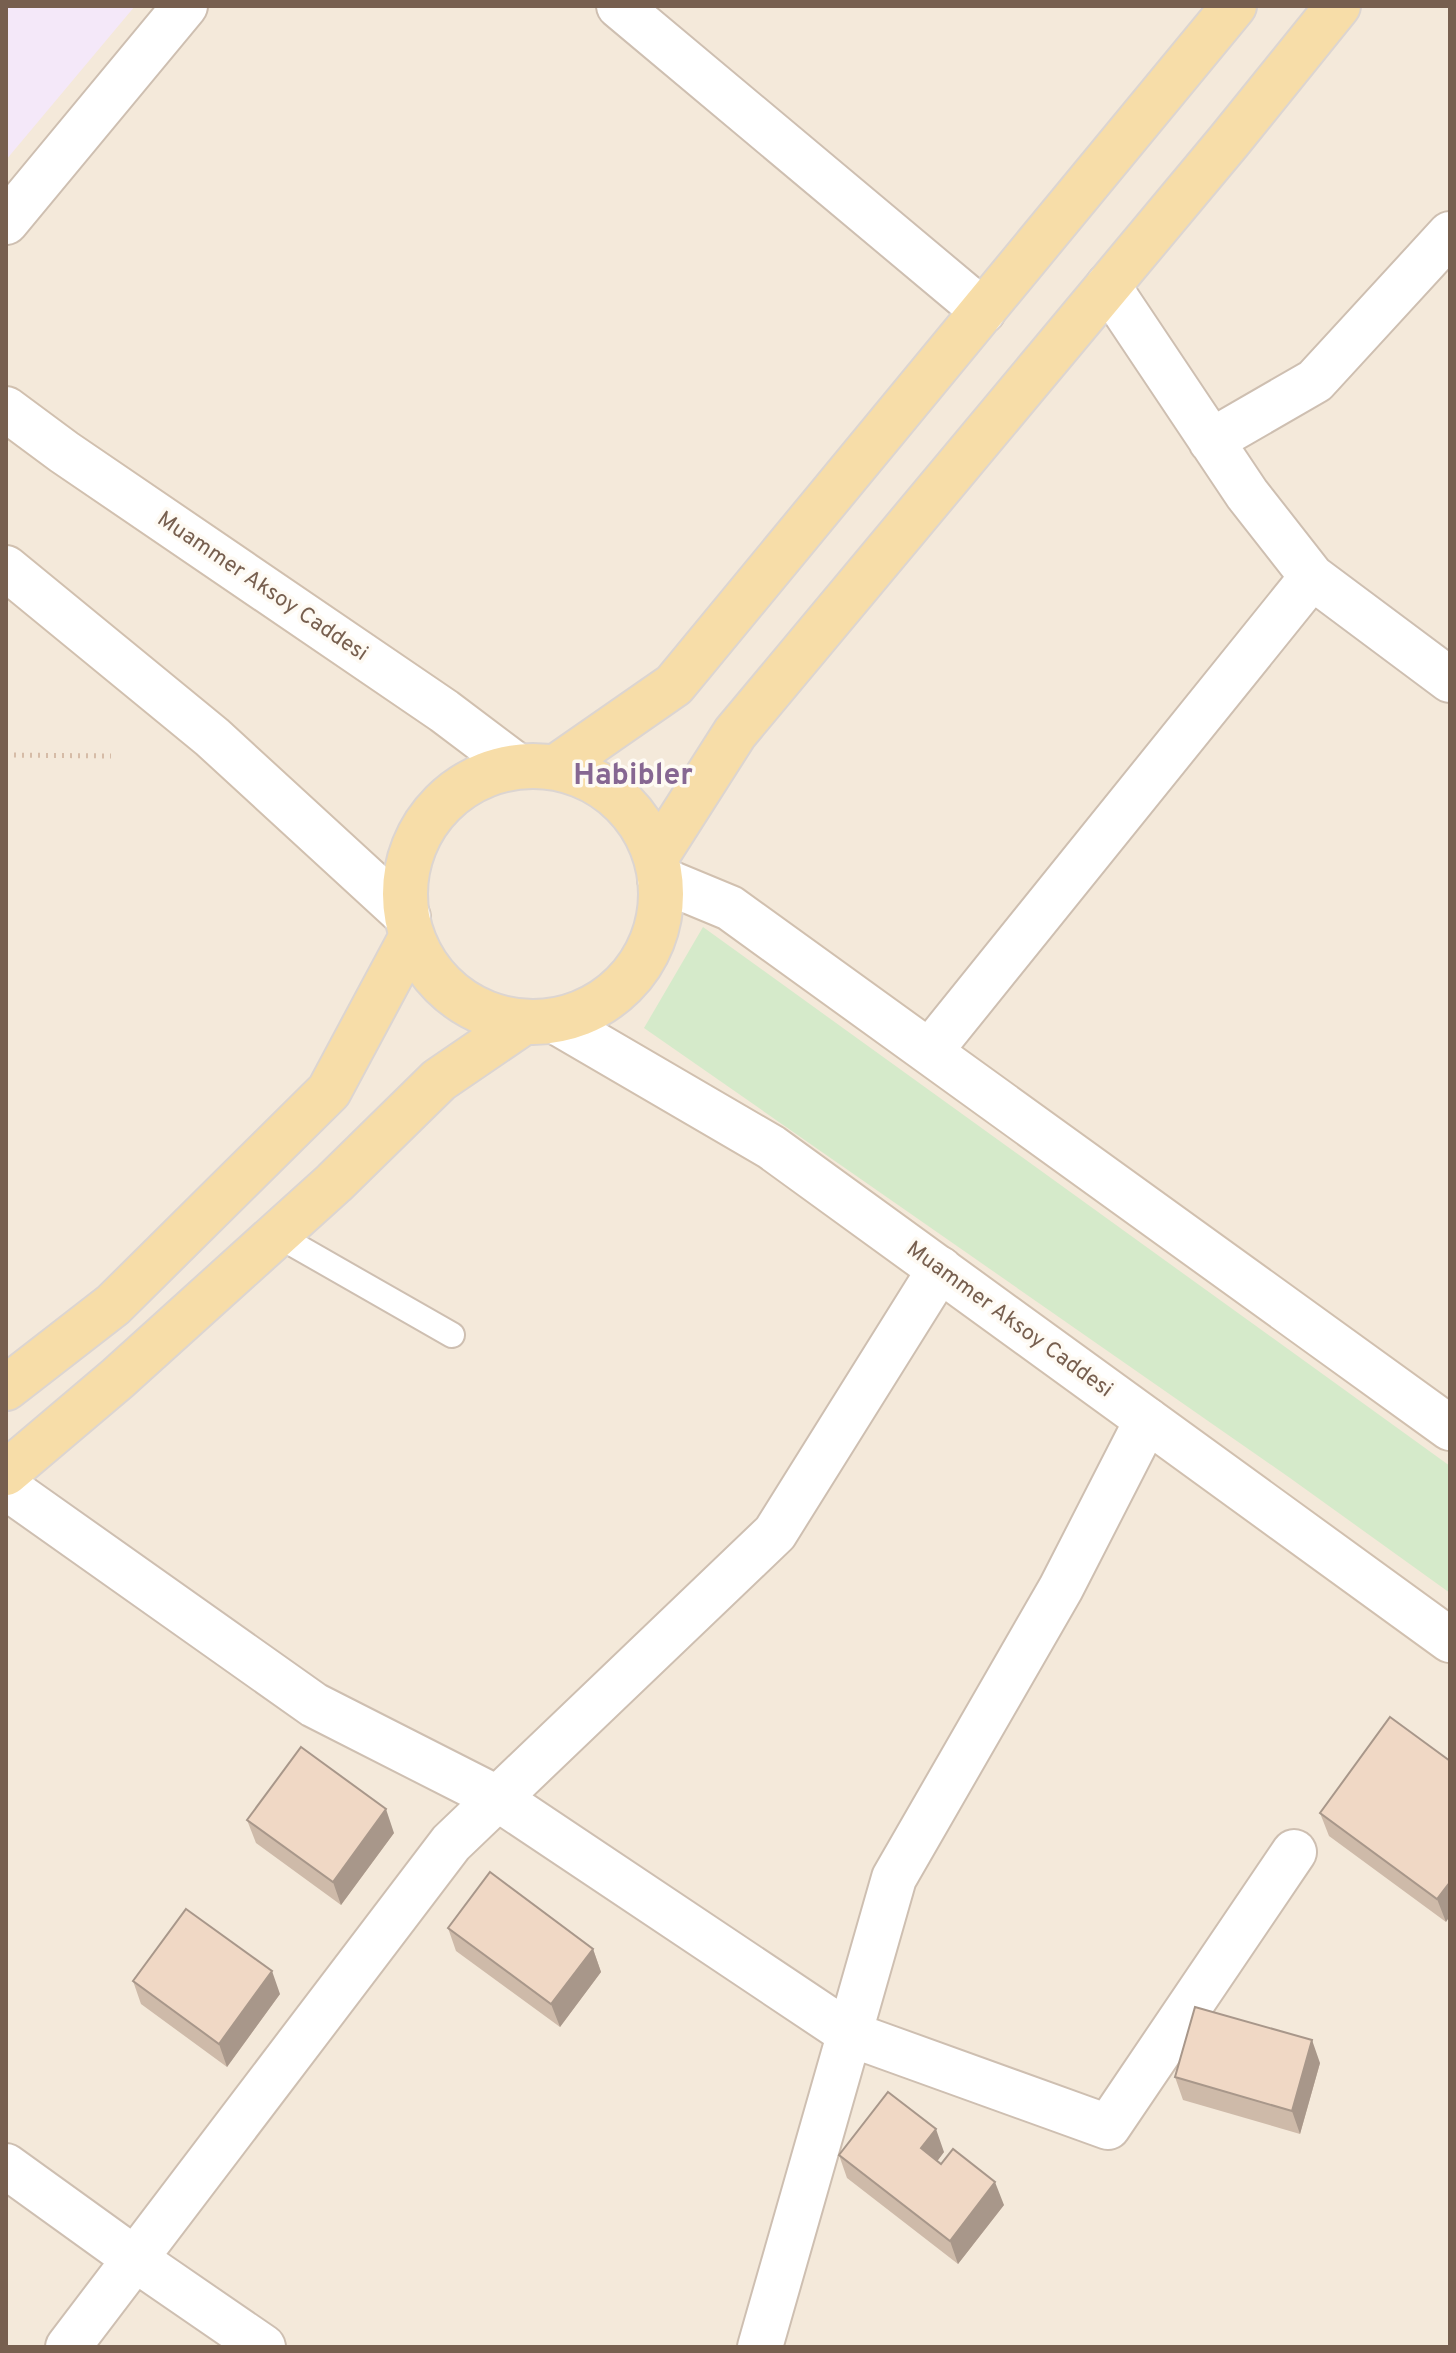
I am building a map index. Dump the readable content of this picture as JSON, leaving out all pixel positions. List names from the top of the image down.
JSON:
{
  "streets": {
    "street": ["Muammer Aksoy Caddesi"]
  },
  "districts": ["Habibler"]
}
